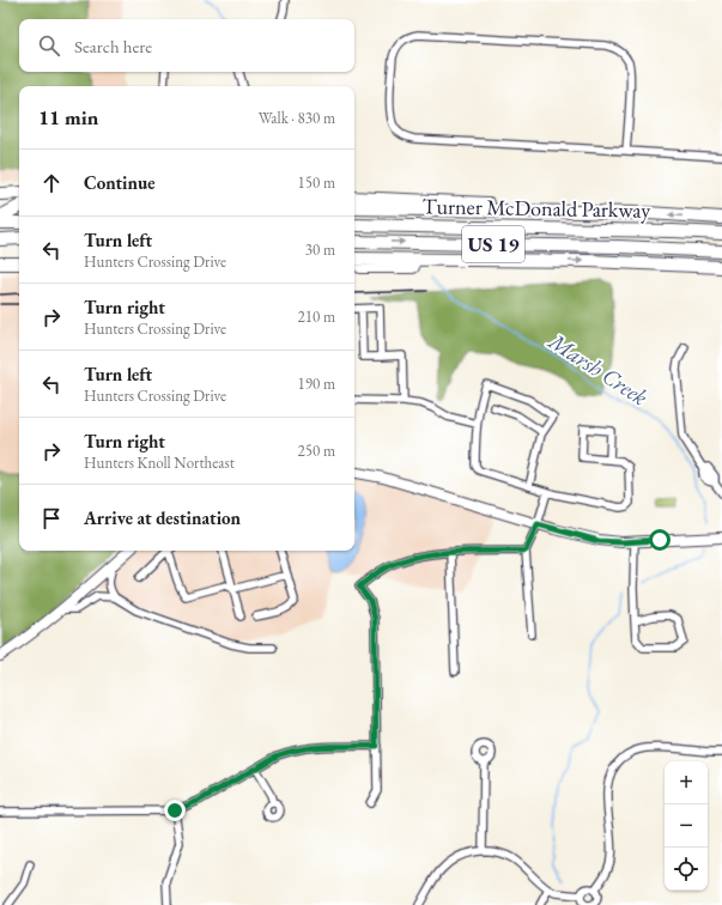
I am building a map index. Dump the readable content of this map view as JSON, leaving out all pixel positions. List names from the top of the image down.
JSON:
{
  "streets": {
    "highway": ["Turner McDonald Parkway", "US 19"]
  },
  "water": ["Marsh Creek"],
  "page": {
    "search": "Search here",
    "heading": ["11 min", "Walk · 830 m"],
    "list": [
      ["Continue", "150 m"],
      ["Turn left", "Hunters Crossing Drive", "30 m"],
      ["Turn right", "Hunters Crossing Drive", "210 m"],
      ["Turn left", "Hunters Crossing Drive", "190 m"],
      ["Turn right", "Hunters Knoll Northeast", "250 m"],
      "Arrive at destination"
    ],
    "map_buttons": ["+", "−"]
  }
}
